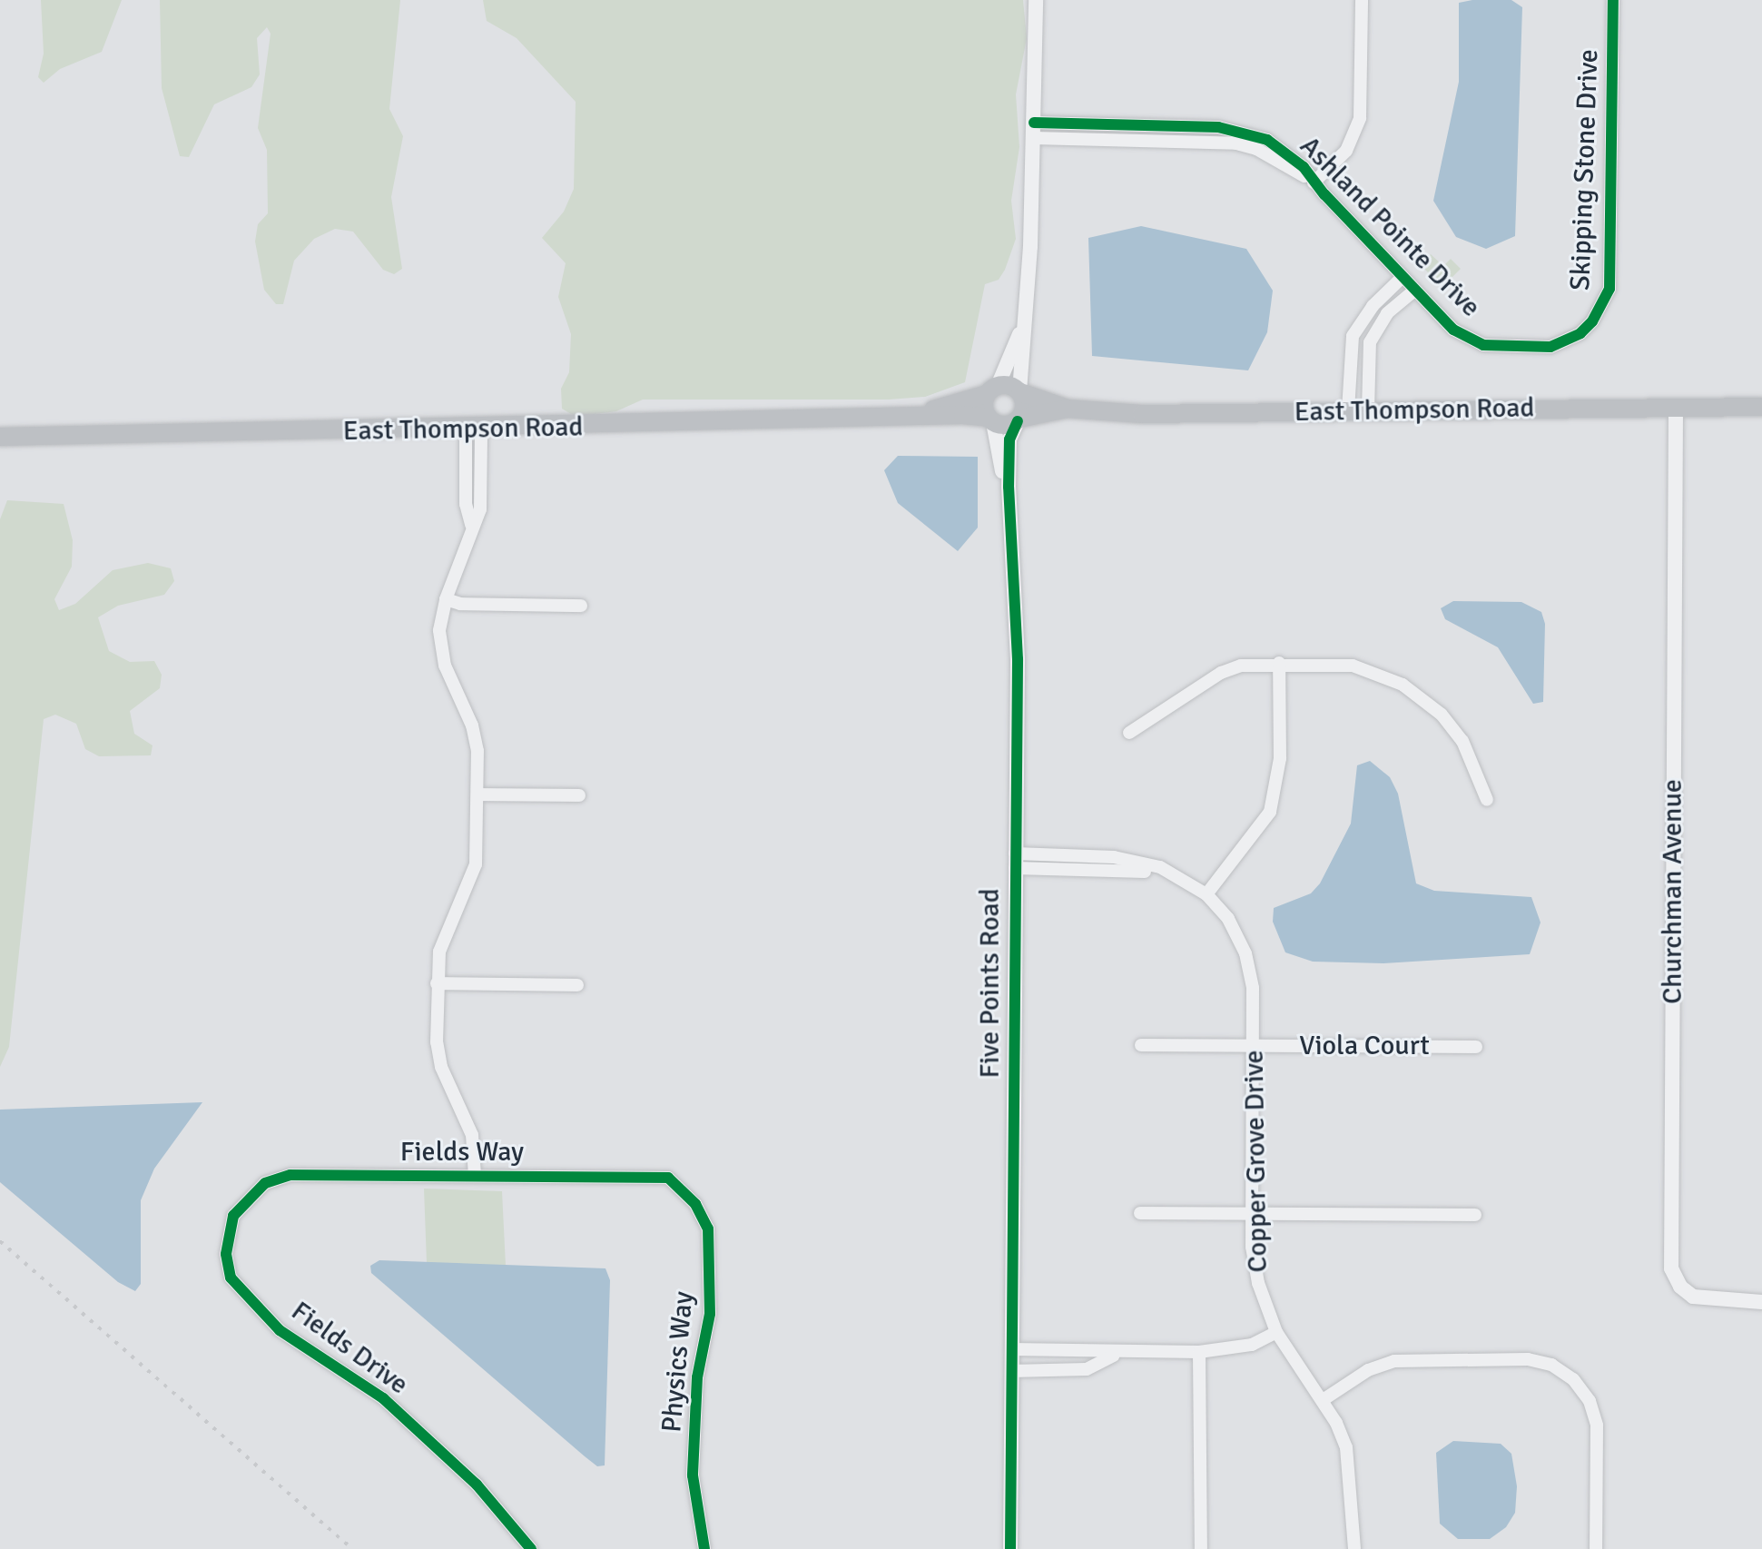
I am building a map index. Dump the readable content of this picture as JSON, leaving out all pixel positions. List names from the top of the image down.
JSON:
{
  "streets": {
    "main road": ["East Thompson Road"],
    "street": [
      "Skipping Stone Drive",
      "Ashland Pointe Drive",
      "Churchman Avenue",
      "Five Points Road",
      "Viola Court",
      "Fields Way",
      "Copper Grove Drive",
      "Fields Drive",
      "Physics Way"
    ]
  },
  "crossings": [
    ["Skipping Stone Drive", "Ashland Pointe Drive"],
    ["East Thompson Road", "Churchman Avenue"],
    ["East Thompson Road", "Five Points Road"],
    ["Five Points Road", "Copper Grove Drive"],
    ["Viola Court", "Copper Grove Drive"],
    ["Fields Way", "Fields Drive"],
    ["Fields Way", "Physics Way"]
  ]
}
